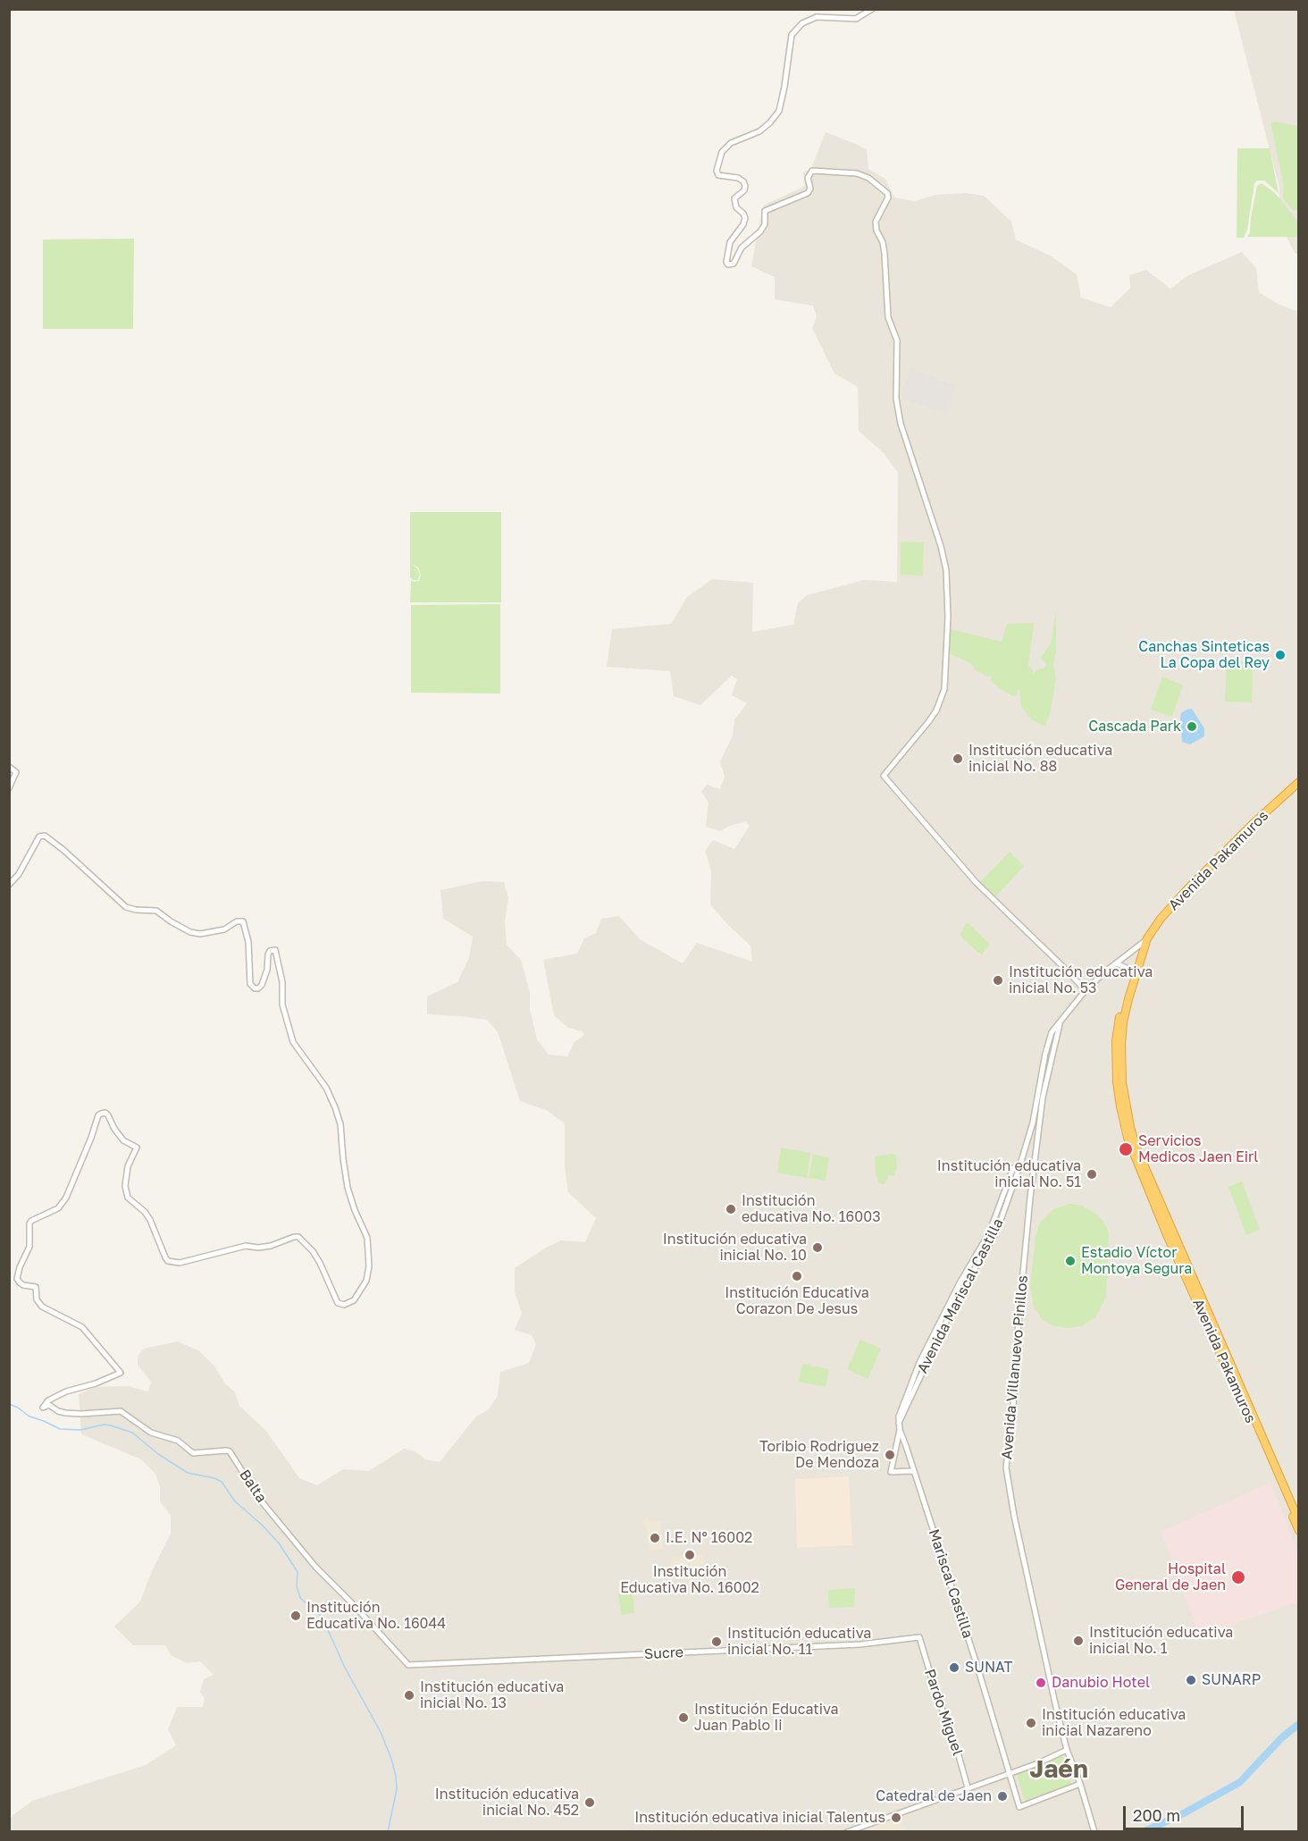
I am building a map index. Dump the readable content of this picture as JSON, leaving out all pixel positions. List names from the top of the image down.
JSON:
{
  "streets": {
    "highway": ["Avenida Pakamuros"],
    "street": [
      "Avenida Mariscal Castilla",
      "Avenida Villanuevo Pinillos",
      "Balta",
      "Mariscal Castilla",
      "Sucre",
      "Pardo Miguel"
    ]
  },
  "crossings": [
    ["Avenida Mariscal Castilla", "Avenida Villanuevo Pinillos"],
    ["Avenida Mariscal Castilla", "Mariscal Castilla"],
    ["Avenida Villanuevo Pinillos", "Mariscal Castilla"],
    ["Balta", "Sucre"],
    ["Sucre", "Pardo Miguel"]
  ],
  "districts": ["Jaén"],
  "places": [
    "Canchas Sinteticas La Copa del Rey",
    "Cascada Park",
    "Institución educativa inicial No. 88",
    "Institución educativa inicial No. 53",
    "Servicios Medicos Jaen Eirl",
    "Institución educativa inicial No. 51",
    "Institución educativa No. 16003",
    "Institución educativa inicial No. 10",
    "Estadio Víctor Montoya Segura",
    "Institución Educativa Corazon De Jesus",
    "Toribio Rodriguez De Mendoza",
    "I.E. N° 16002",
    "Institución Educativa No. 16002",
    "Hospital General de Jaen",
    "Institución Educativa No. 16044",
    "Institución educativa inicial No. 1",
    "Institución educativa inicial No. 11",
    "SUNAT",
    "SUNARP",
    "Danubio Hotel",
    "Institución educativa inicial No. 13",
    "Institución Educativa Juan Pablo Ii",
    "Institución educativa inicial Nazareno",
    "Catedral de Jaen",
    "Institución educativa inicial No. 452",
    "Institución educativa inicial Talentus"
  ],
  "scale_bar": "200 m"
}
